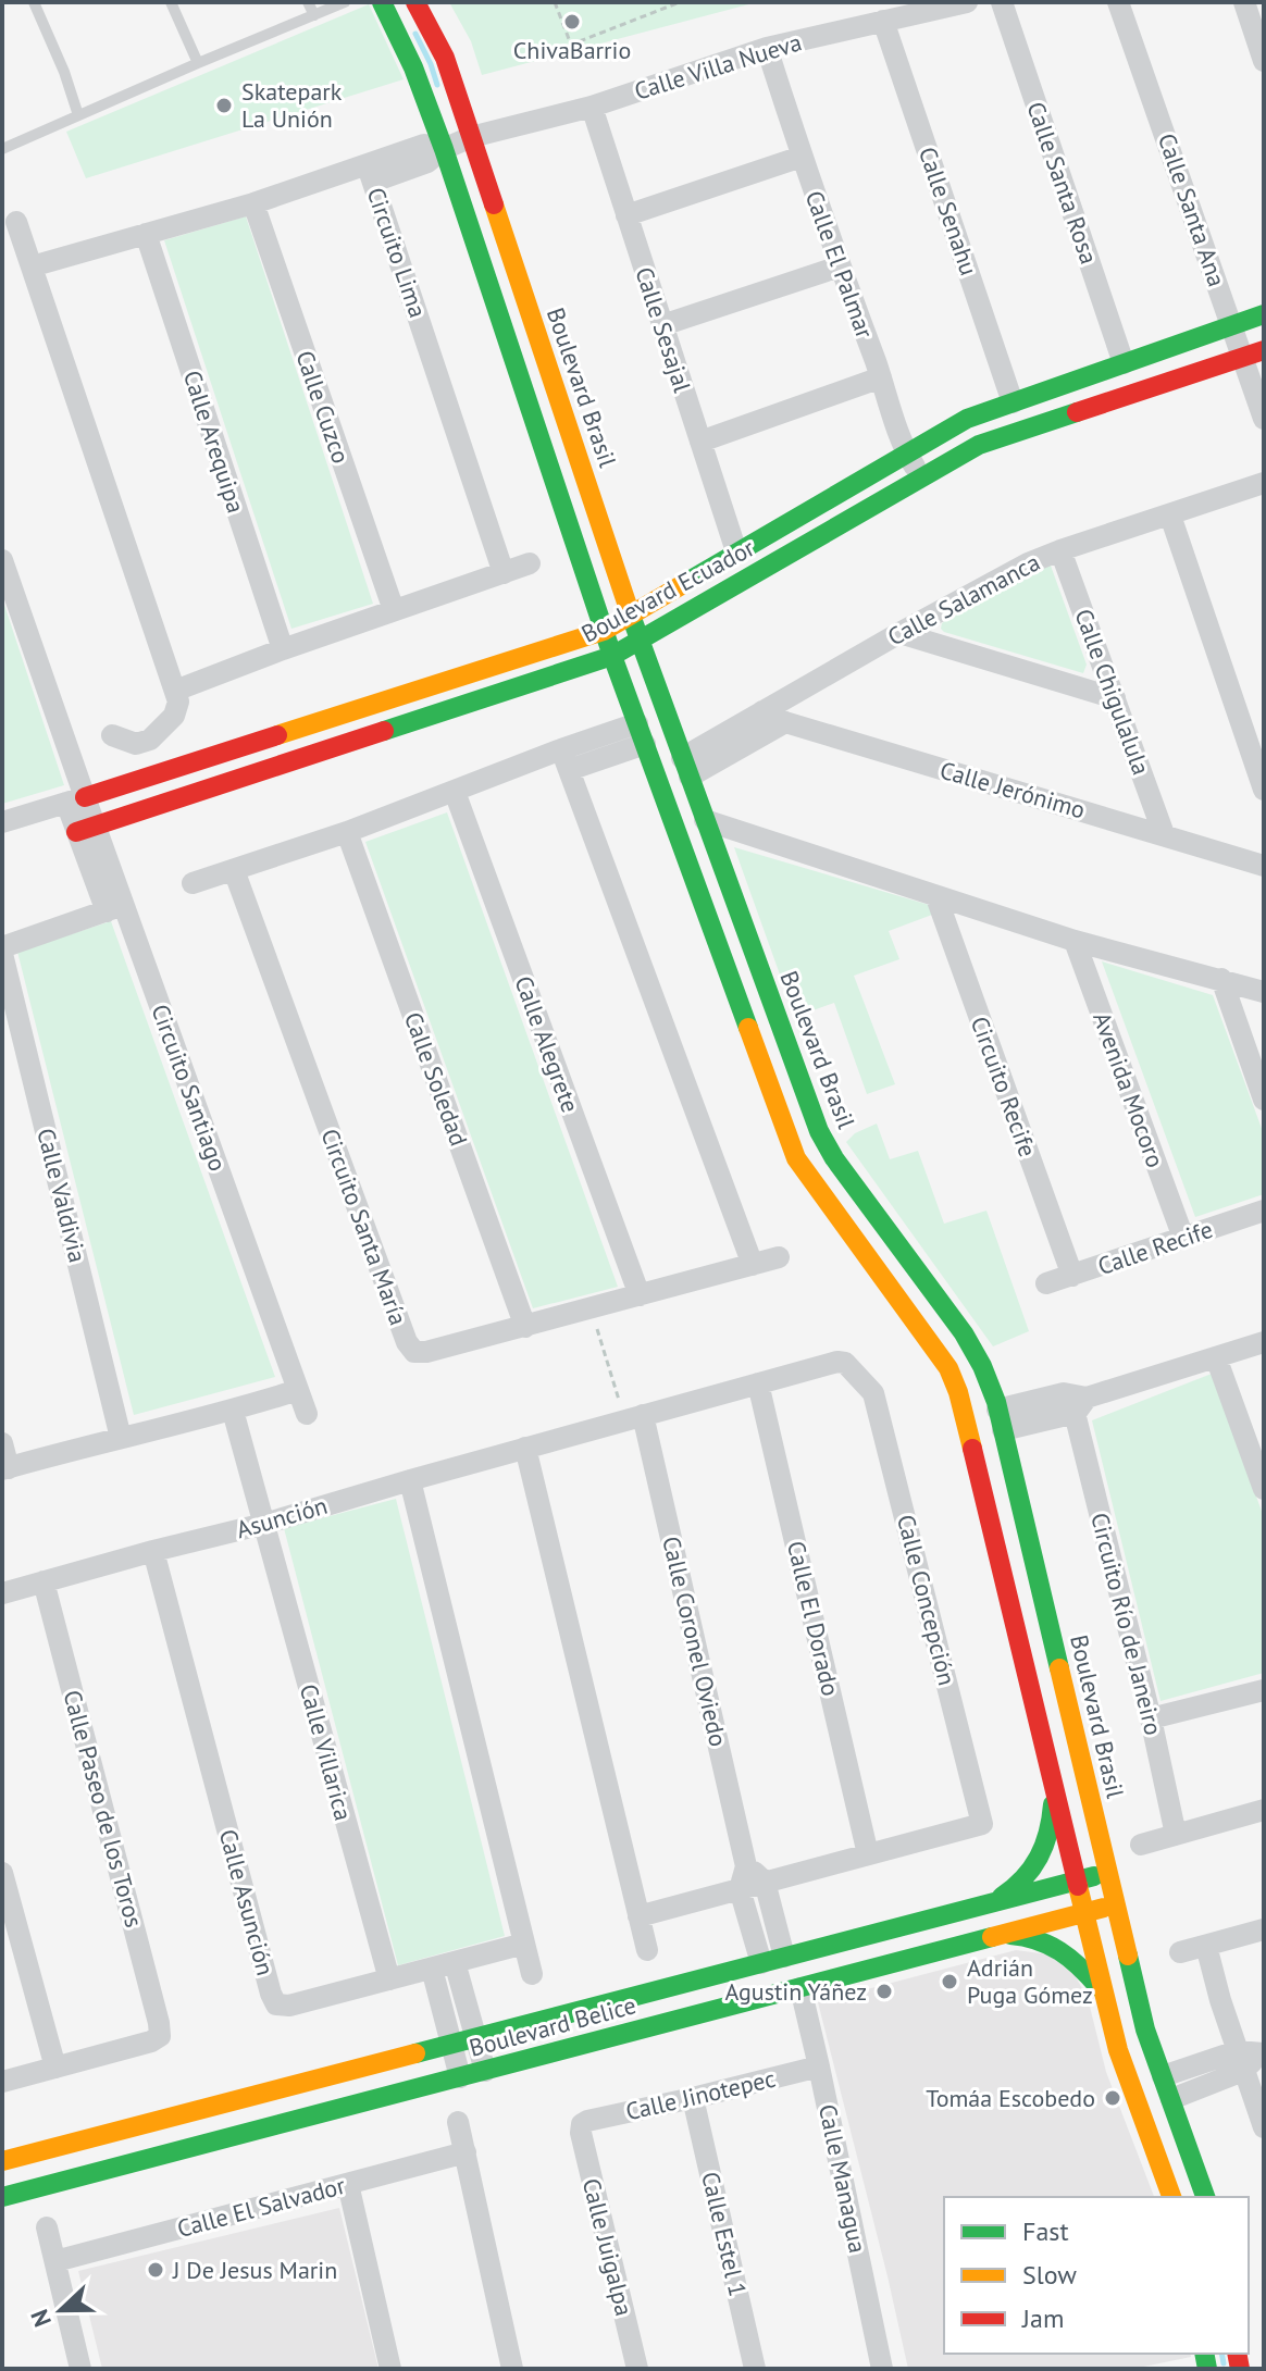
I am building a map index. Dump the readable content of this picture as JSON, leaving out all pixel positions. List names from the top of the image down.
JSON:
{
  "streets": {
    "street": [
      "Calle Villa Nueva",
      "Calle Santa Rosa",
      "Calle Santa Ana",
      "Calle Senahu",
      "Circuito Lima",
      "Calle El Palmar",
      "Calle Sesajal",
      "Boulevard Brasil",
      "Calle Cuzco",
      "Calle Arequipa",
      "Boulevard Ecuador",
      "Calle Salamanca",
      "Calle Chigulalula",
      "Calle Jerónimo",
      "Calle Alegrete",
      "Calle Soledad",
      "Circuito Recife",
      "Circuito Santiago",
      "Avenida Mocoro",
      "Calle Valdivia",
      "Circuito Santa María",
      "Calle Recife",
      "Asunción",
      "Calle Concepción",
      "Calle El Dorado",
      "Circuito Río de Janeiro",
      "Calle Coronel Oviedo",
      "Calle Villarica",
      "Calle Paseo de los Toros",
      "Calle Asunción",
      "Boulevard Belice",
      "Calle Jinotepec",
      "Calle Managua",
      "Calle El Salvador",
      "Calle Estel 1",
      "Calle Juigalpa"
    ]
  },
  "crossings": [
    ["Calle Villa Nueva", "Calle Senahu"],
    ["Calle Villa Nueva", "Circuito Lima"],
    ["Calle Villa Nueva", "Calle El Palmar"],
    ["Calle Villa Nueva", "Calle Sesajal"],
    ["Calle Villa Nueva", "Boulevard Brasil"],
    ["Calle Santa Rosa", "Boulevard Ecuador"],
    ["Calle Santa Ana", "Boulevard Ecuador"],
    ["Calle Senahu", "Boulevard Ecuador"],
    ["Circuito Lima", "Calle Cuzco"],
    ["Circuito Lima", "Calle Arequipa"],
    ["Calle El Palmar", "Boulevard Ecuador"],
    ["Calle Sesajal", "Boulevard Ecuador"],
    ["Boulevard Brasil", "Boulevard Ecuador"],
    ["Boulevard Brasil", "Calle Salamanca"],
    ["Boulevard Brasil", "Boulevard Belice"],
    ["Boulevard Ecuador", "Circuito Santiago"],
    ["Calle Salamanca", "Calle Chigulalula"],
    ["Calle Salamanca", "Calle Jerónimo"],
    ["Calle Chigulalula", "Calle Jerónimo"],
    ["Calle Alegrete", "Circuito Santa María"],
    ["Calle Soledad", "Circuito Santa María"],
    ["Circuito Recife", "Calle Recife"],
    ["Avenida Mocoro", "Calle Recife"],
    ["Asunción", "Calle Concepción"],
    ["Asunción", "Calle Villarica"],
    ["Asunción", "Calle Asunción"],
    ["Calle Concepción", "Calle El Dorado"],
    ["Calle Concepción", "Calle Coronel Oviedo"],
    ["Calle Villarica", "Calle Asunción"],
    ["Boulevard Belice", "Calle Managua"],
    ["Calle Jinotepec", "Calle Managua"],
    ["Calle Jinotepec", "Calle Estel 1"],
    ["Calle Jinotepec", "Calle Juigalpa"]
  ],
  "places": [
    "ChivaBarrio",
    "Skatepark La Unión",
    "Adrián Puga Gómez",
    "Agustin Yáñez",
    "Tomáa Escobedo",
    "J De Jesus Marin"
  ],
  "legend": ["Fast", "Slow", "Jam"],
  "north": "left"
}
